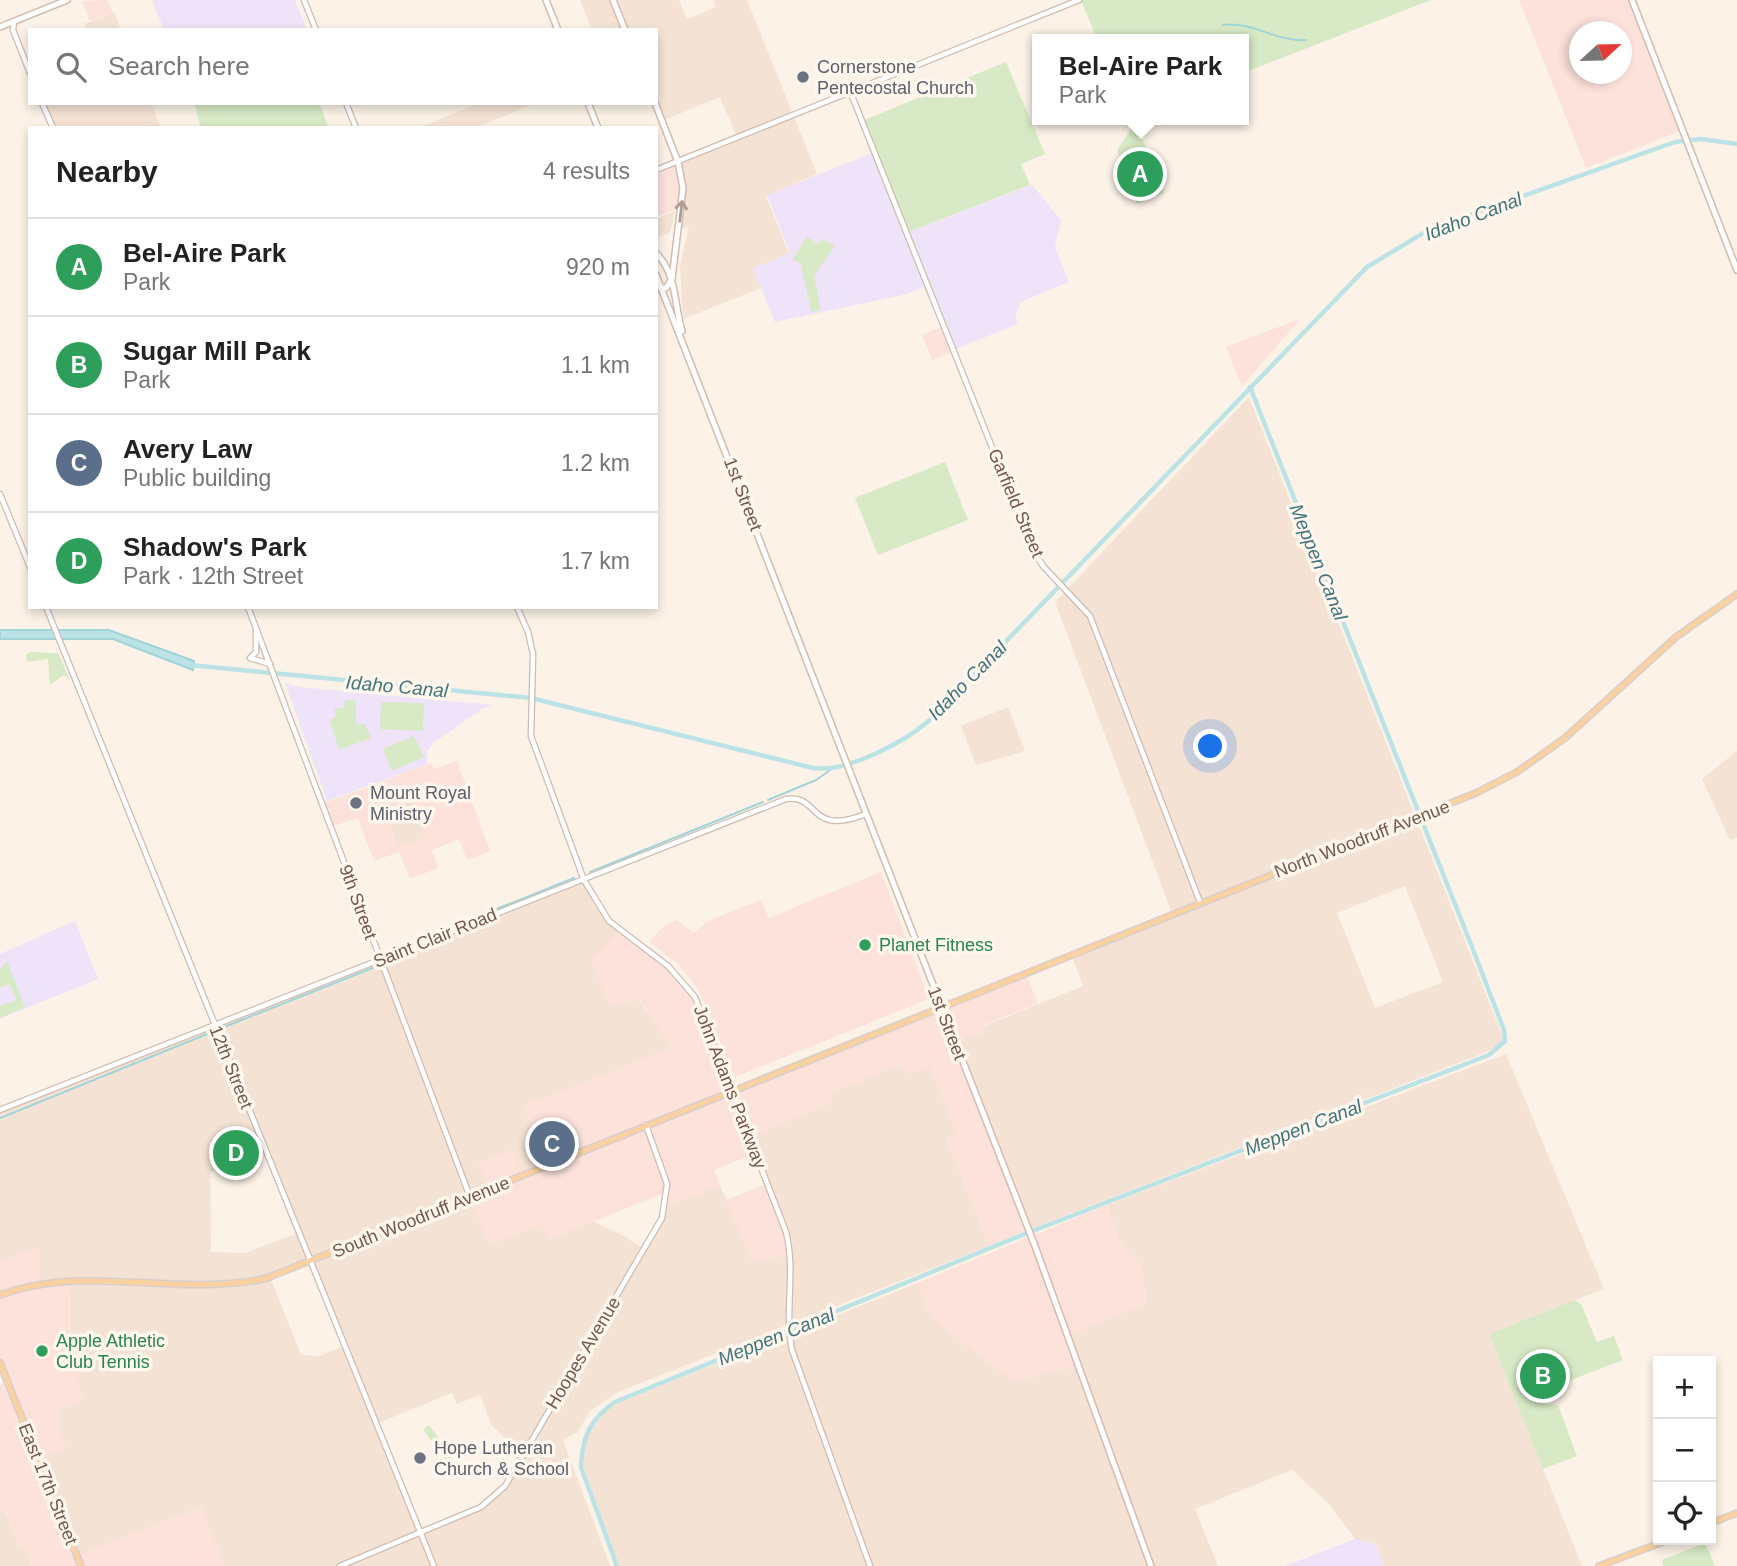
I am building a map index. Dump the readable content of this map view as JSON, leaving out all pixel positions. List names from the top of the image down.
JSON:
{
  "streets": {
    "main road": [
      "1st Street",
      "North Woodruff Avenue",
      "South Woodruff Avenue",
      "East 17th Street"
    ],
    "street": [
      "Garfield Street",
      "9th Street",
      "Saint Clair Road",
      "12th Street",
      "John Adams Parkway",
      "Hoopes Avenue"
    ]
  },
  "crossings": [
    ["1st Street", "North Woodruff Avenue"],
    ["1st Street", "Saint Clair Road"],
    ["1st Street", "South Woodruff Avenue"],
    ["Garfield Street", "North Woodruff Avenue"],
    ["North Woodruff Avenue", "South Woodruff Avenue"],
    ["9th Street", "Saint Clair Road"],
    ["9th Street", "South Woodruff Avenue"],
    ["Saint Clair Road", "12th Street"],
    ["Saint Clair Road", "John Adams Parkway"],
    ["12th Street", "South Woodruff Avenue"],
    ["12th Street", "Hoopes Avenue"],
    ["John Adams Parkway", "South Woodruff Avenue"],
    ["South Woodruff Avenue", "Hoopes Avenue"]
  ],
  "water": ["Idaho Canal", "Meppen Canal"],
  "places": [
    "Cornerstone Pentecostal Church",
    "Mount Royal Ministry",
    "Planet Fitness",
    "Apple Athletic Club Tennis",
    "Hope Lutheran Church & School"
  ],
  "north": "right",
  "page": {
    "search": "Search here",
    "popup": ["Bel-Aire Park", "Park"],
    "heading": ["Nearby", "4 results"],
    "pins": [
      "A",
      "C",
      "D",
      "B"
    ],
    "list": [
      {
        "mark": "A",
        "name": "Bel-Aire Park",
        "note": "Park",
        "value": "920 m"
      },
      {
        "mark": "B",
        "name": "Sugar Mill Park",
        "note": "Park",
        "value": "1.1 km"
      },
      {
        "mark": "C",
        "name": "Avery Law",
        "note": "Public building",
        "value": "1.2 km"
      },
      {
        "mark": "D",
        "name": "Shadow's Park",
        "note": "Park · 12th Street",
        "value": "1.7 km"
      }
    ],
    "map_buttons": ["+", "−"]
  }
}
